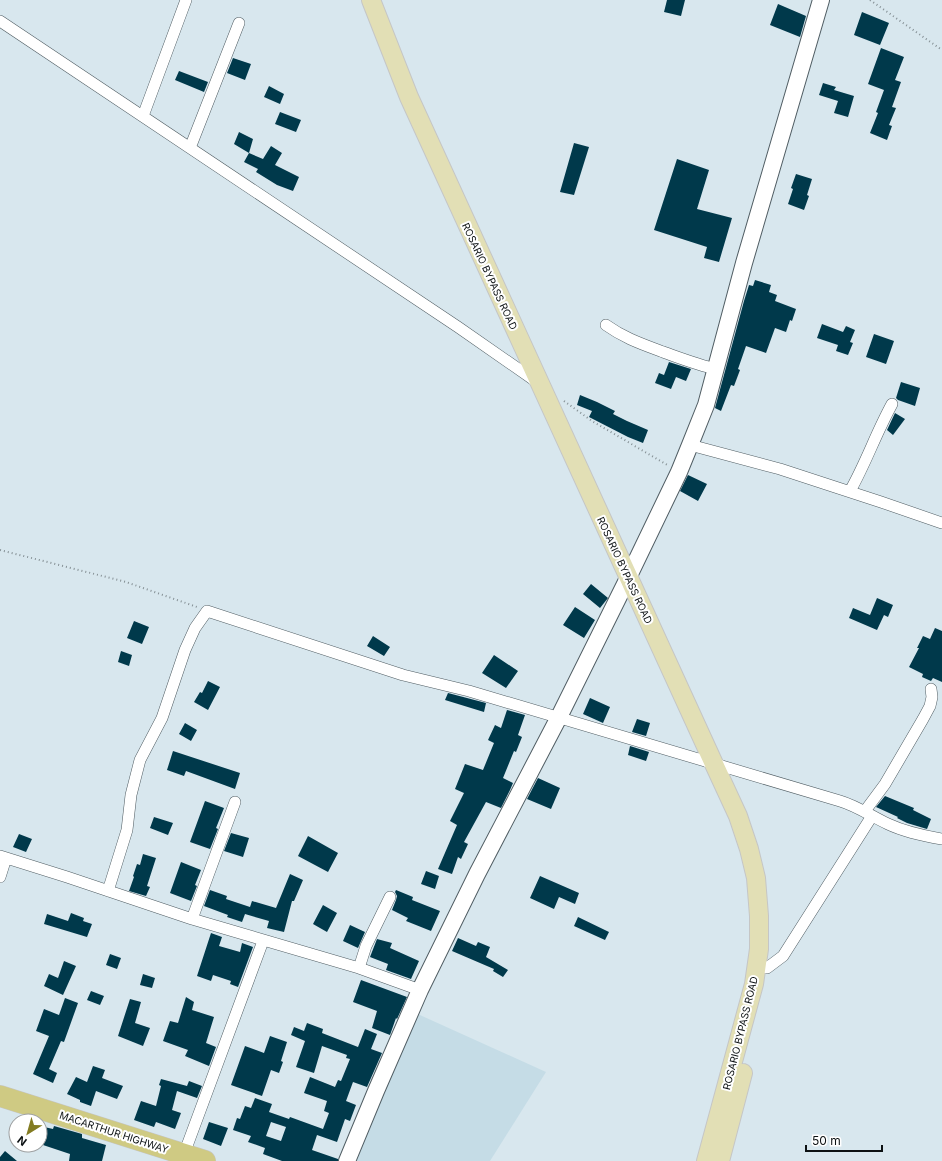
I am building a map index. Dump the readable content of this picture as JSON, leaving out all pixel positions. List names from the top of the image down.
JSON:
{
  "streets": {
    "highway": ["MACARTHUR HIGHWAY"],
    "main road": ["ROSARIO BYPASS ROAD"]
  },
  "scale_bar": "50 m",
  "north": "bottom left"
}
